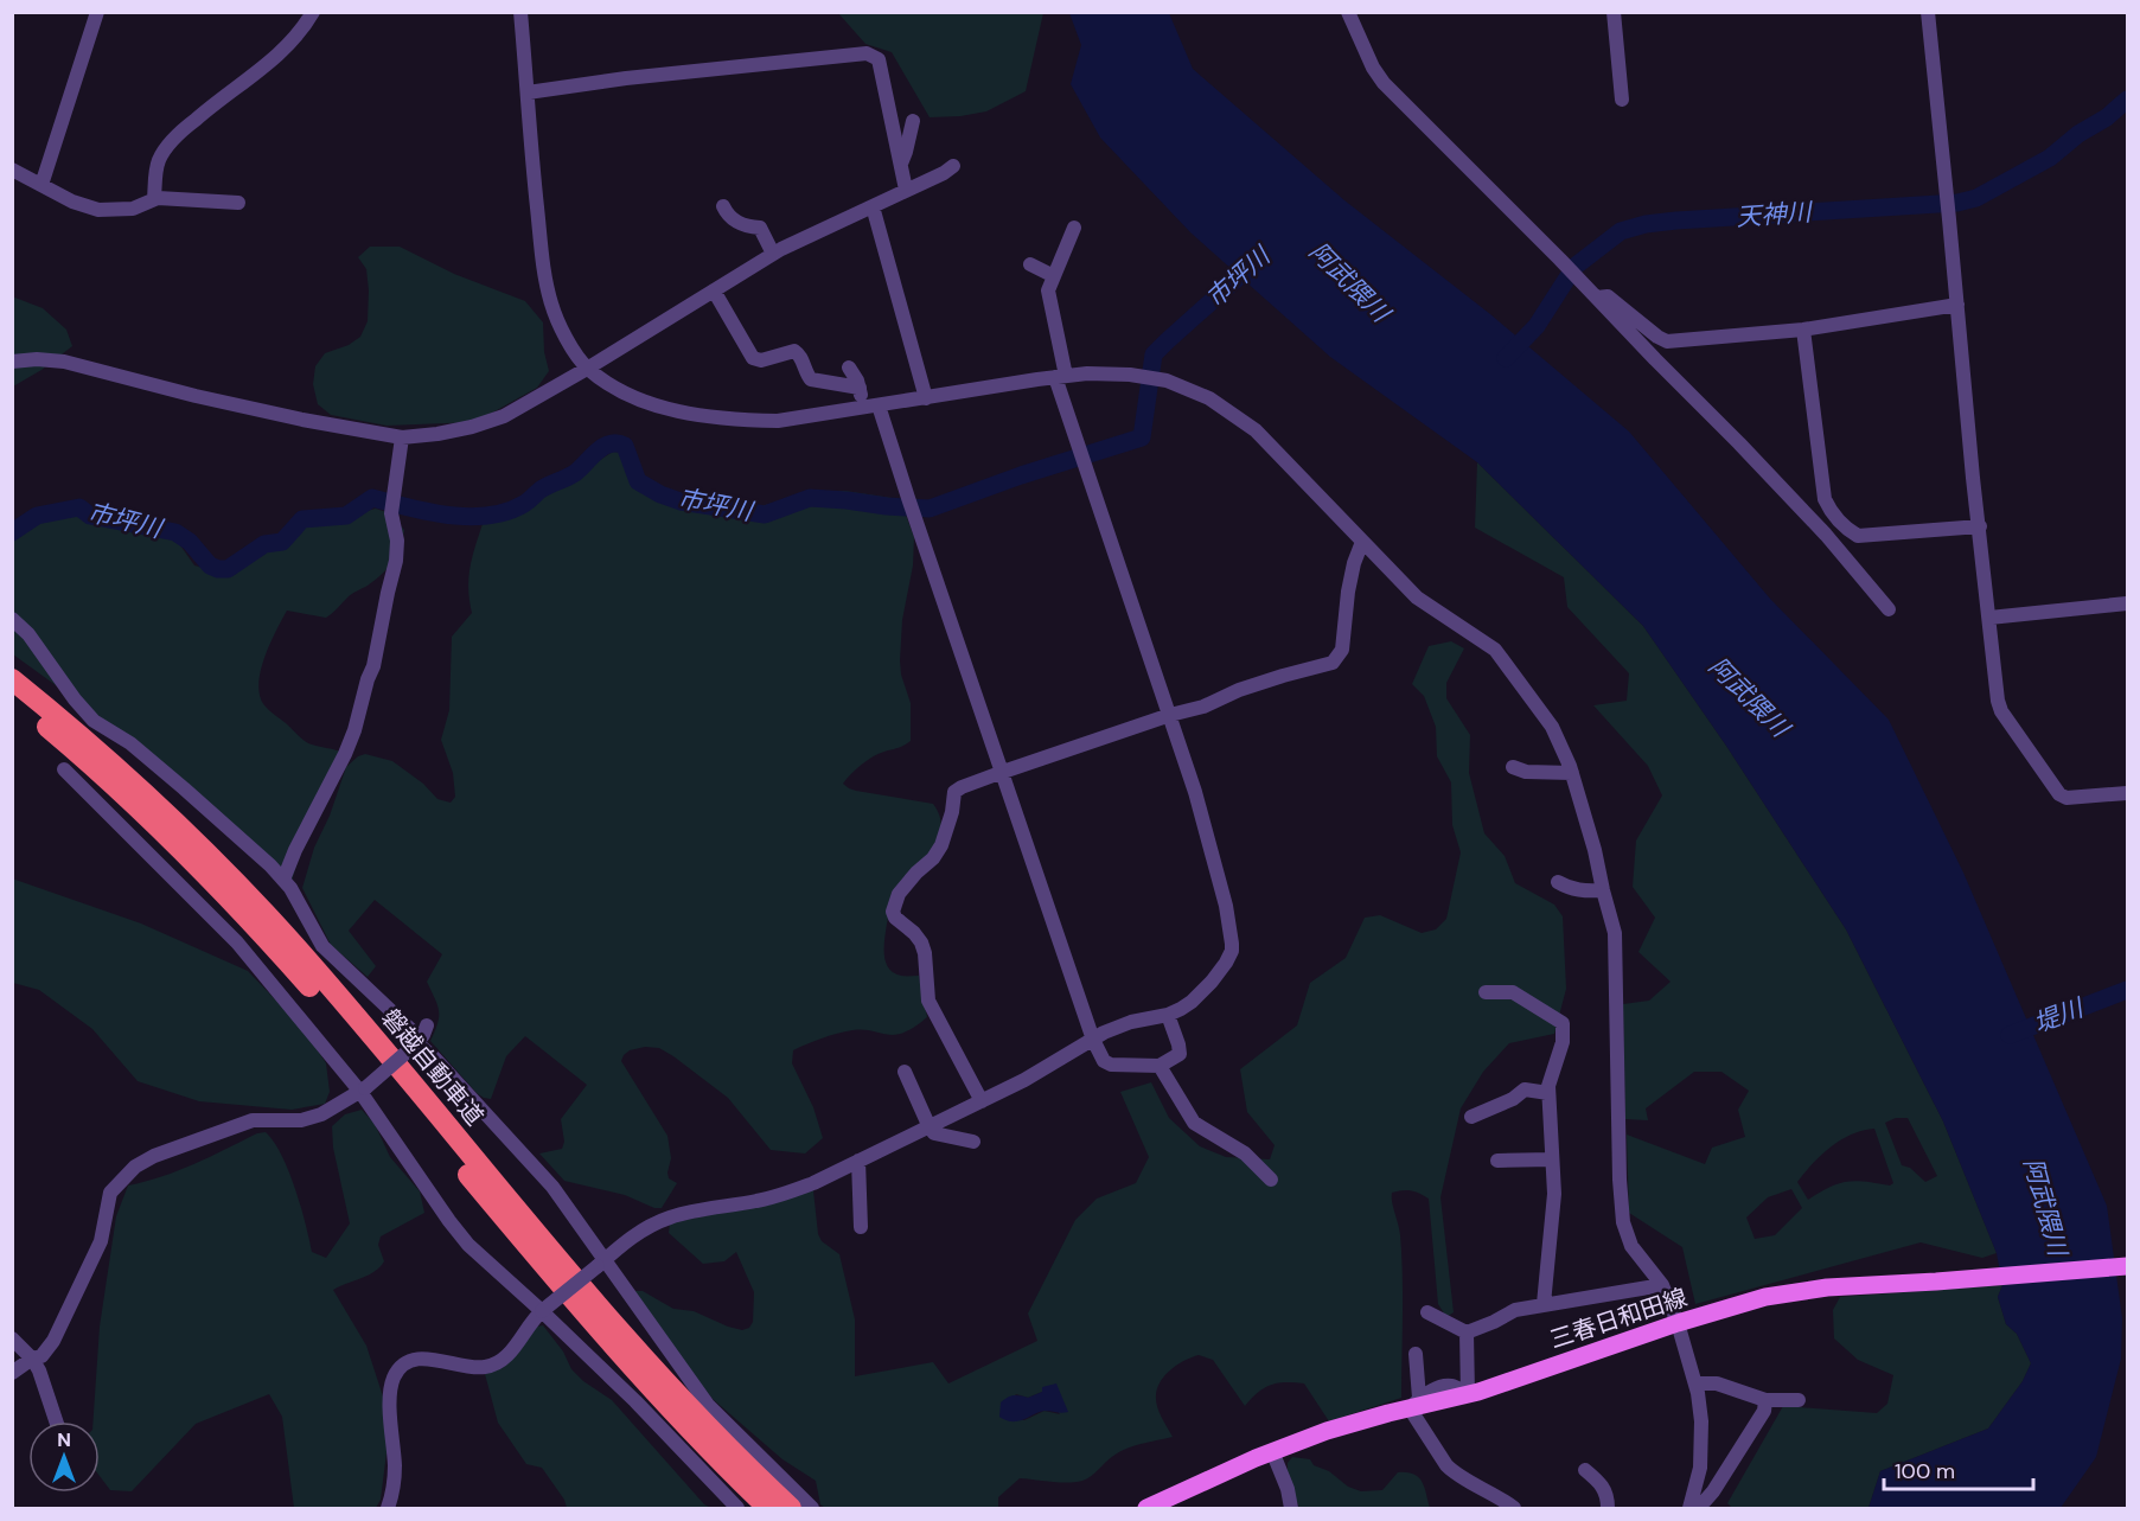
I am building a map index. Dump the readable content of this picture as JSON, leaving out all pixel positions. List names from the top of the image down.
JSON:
{
  "streets": {
    "highway": ["磐越自動車道"],
    "main road": ["三春日和田線"]
  },
  "water": [
    "天神川",
    "市坪川",
    "阿武隈川",
    "堤川"
  ],
  "scale_bar": "100 m",
  "north": "top"
}
